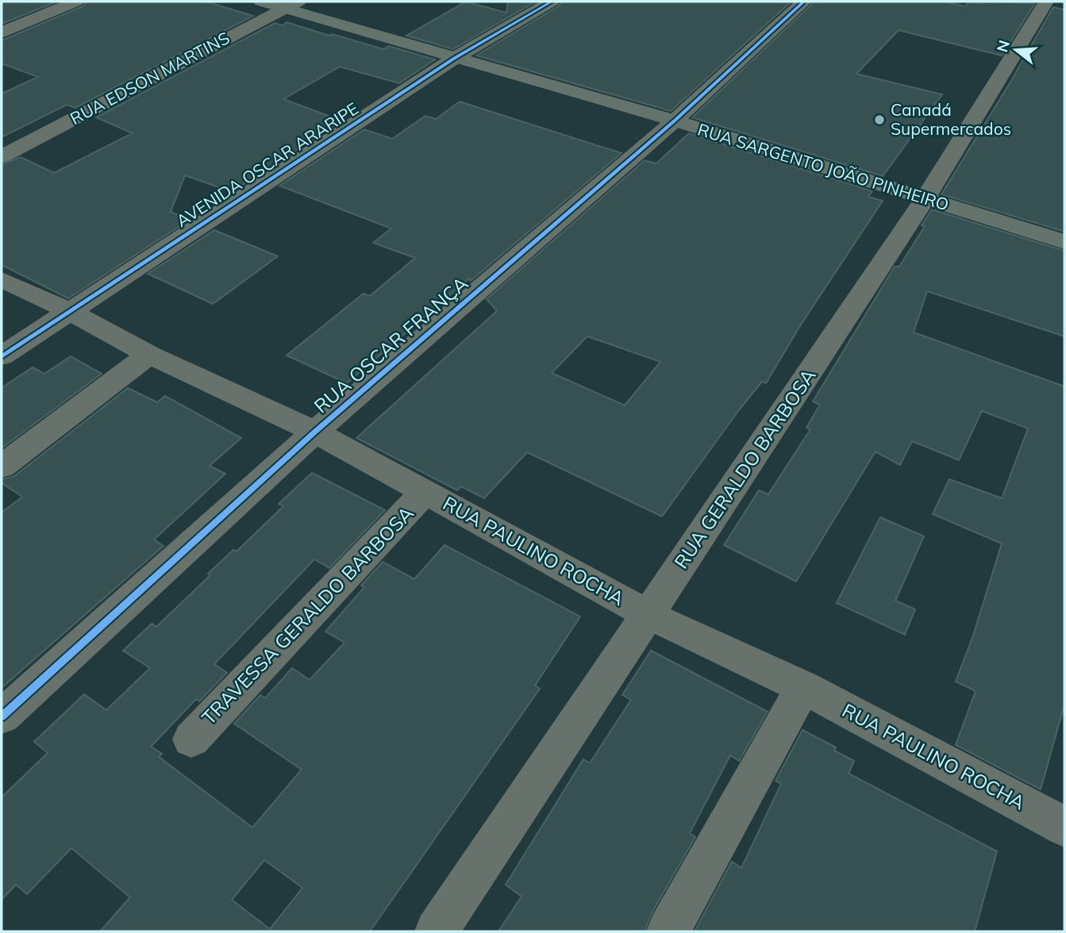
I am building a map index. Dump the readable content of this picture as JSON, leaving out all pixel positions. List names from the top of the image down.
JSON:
{
  "streets": {
    "street": [
      "RUA EDSON MARTINS",
      "AVENIDA OSCAR ARARIPE",
      "RUA SARGENTO JOÃO PINHEIRO",
      "RUA OSCAR FRANÇA",
      "RUA GERALDO BARBOSA",
      "RUA PAULINO ROCHA",
      "TRAVESSA GERALDO BARBOSA"
    ]
  },
  "crossings": [
    ["RUA EDSON MARTINS", "RUA SARGENTO JOÃO PINHEIRO"],
    ["AVENIDA OSCAR ARARIPE", "RUA SARGENTO JOÃO PINHEIRO"],
    ["AVENIDA OSCAR ARARIPE", "RUA PAULINO ROCHA"],
    ["RUA SARGENTO JOÃO PINHEIRO", "RUA OSCAR FRANÇA"],
    ["RUA SARGENTO JOÃO PINHEIRO", "RUA GERALDO BARBOSA"],
    ["RUA OSCAR FRANÇA", "RUA PAULINO ROCHA"],
    ["RUA GERALDO BARBOSA", "RUA PAULINO ROCHA"],
    ["RUA PAULINO ROCHA", "TRAVESSA GERALDO BARBOSA"]
  ],
  "places": ["Canadá Supermercados"],
  "north": "left"
}
